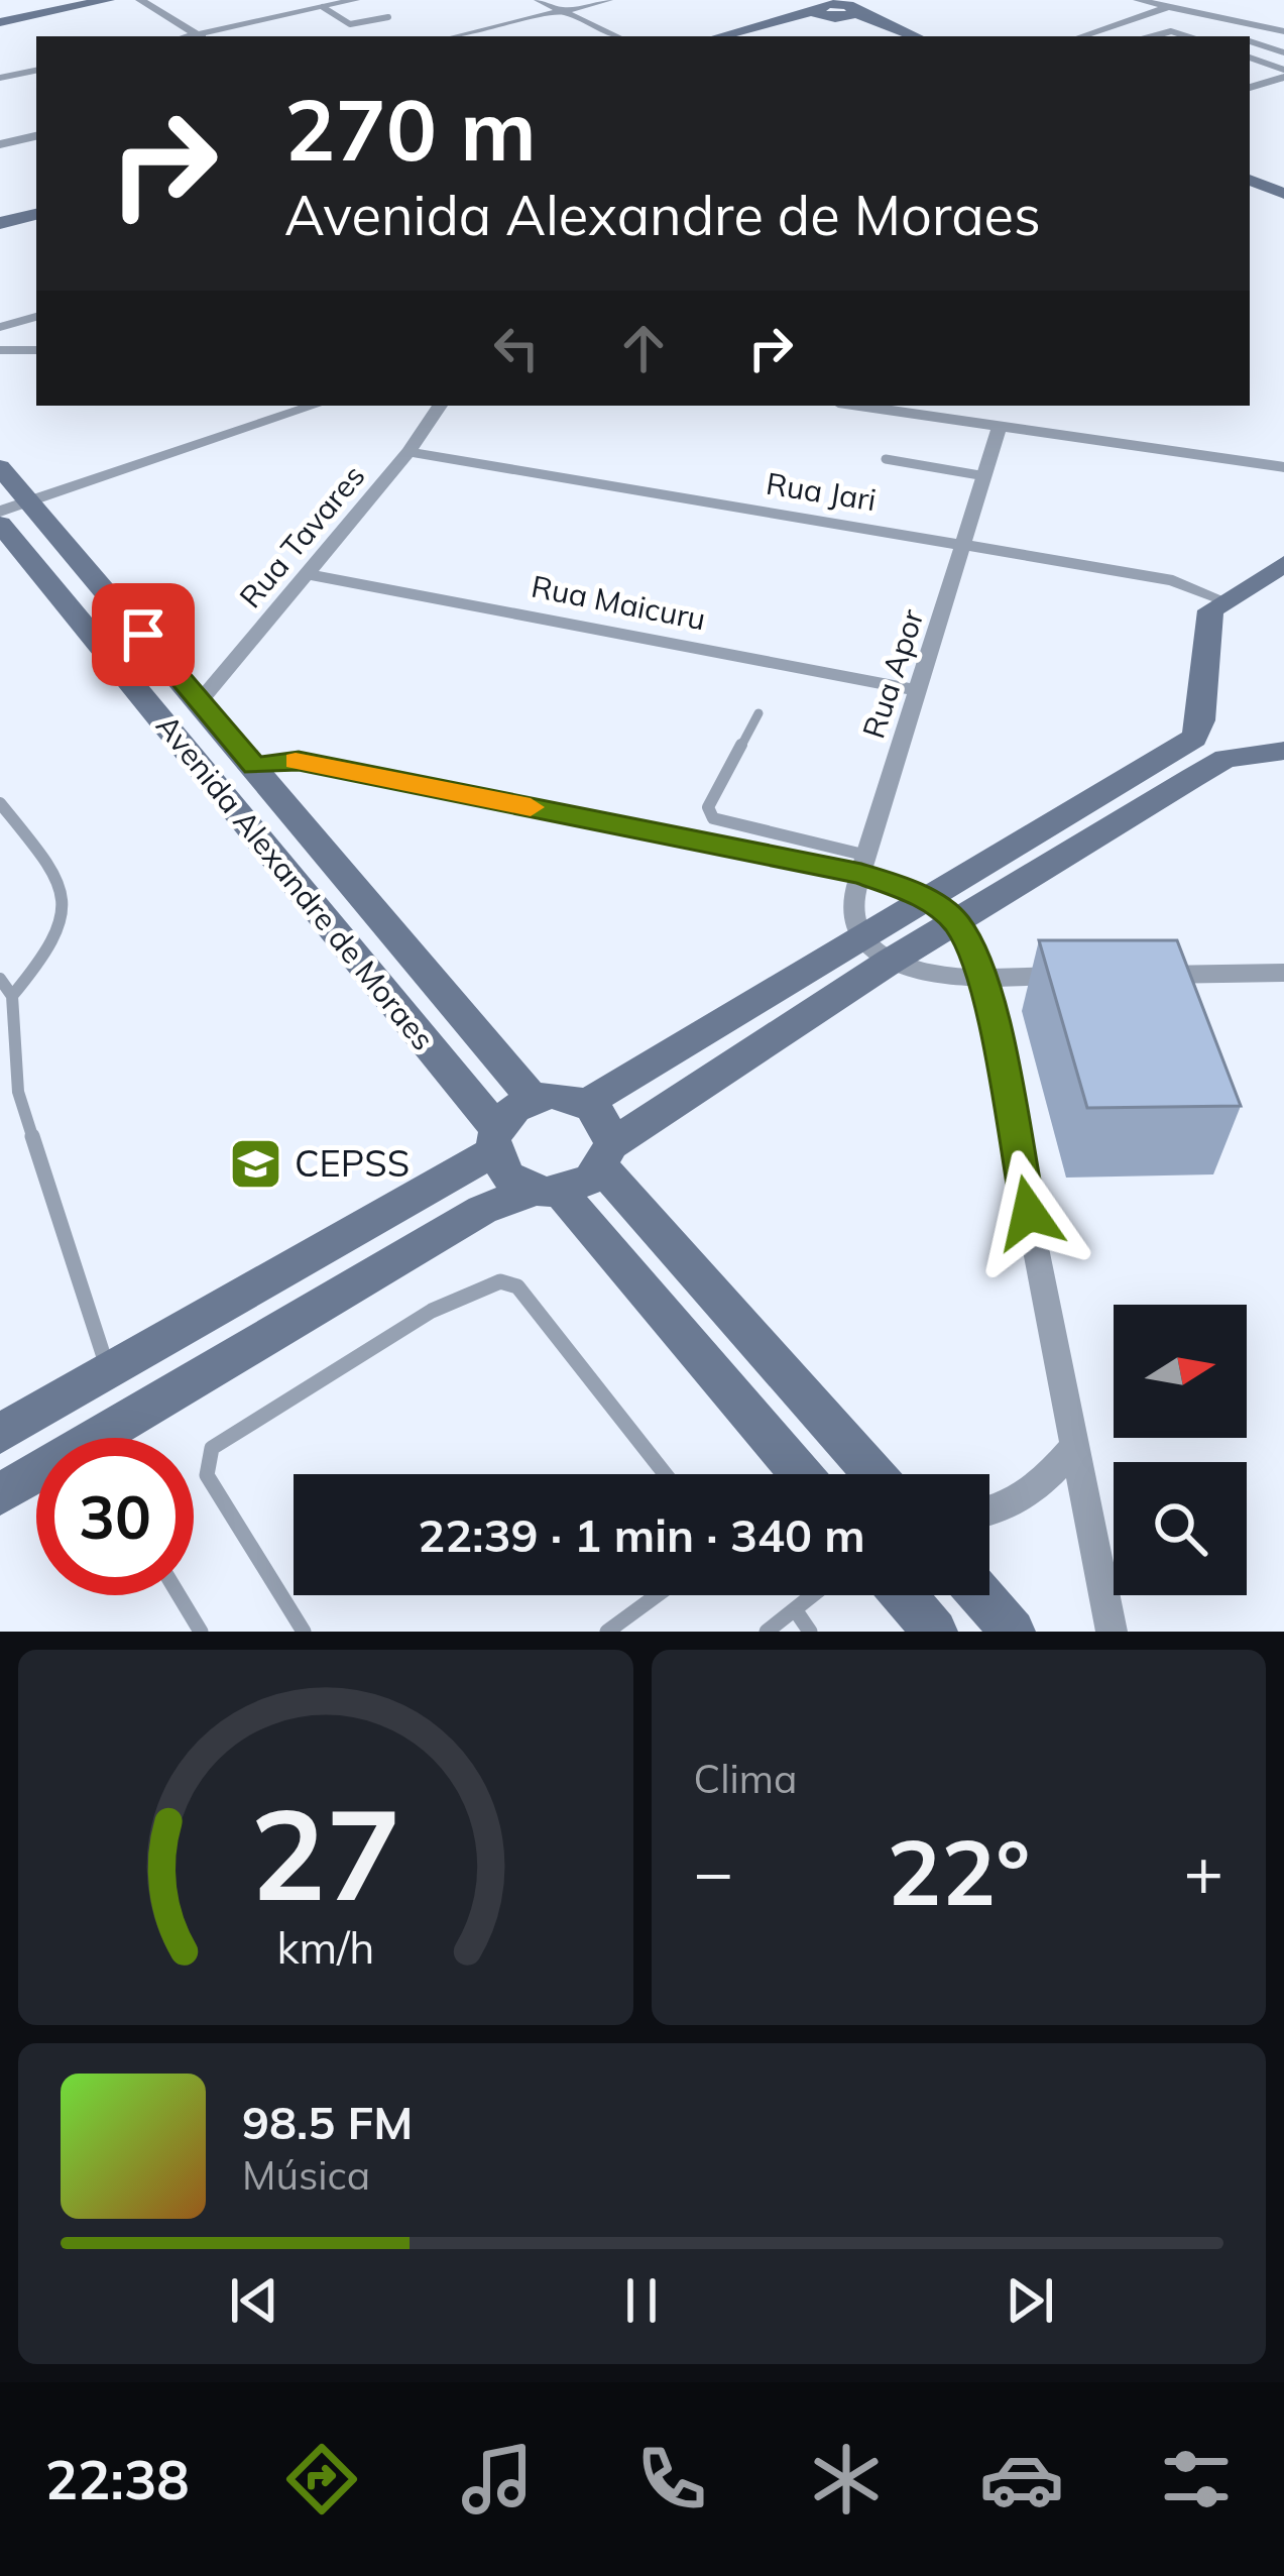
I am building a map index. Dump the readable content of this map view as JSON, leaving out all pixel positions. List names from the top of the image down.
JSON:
{
  "streets": {
    "main road": ["Avenida Alexandre de Moraes"],
    "street": [
      "Rua Jari",
      "Rua Tavares",
      "Rua Maicuru",
      "Rua Apor"
    ]
  },
  "crossings": [
    ["Rua Jari", "Rua Tavares"],
    ["Rua Jari", "Rua Apor"],
    ["Rua Tavares", "Rua Maicuru"],
    ["Rua Tavares", "Avenida Alexandre de Moraes"],
    ["Rua Maicuru", "Rua Apor"]
  ],
  "places": {
    "school or university": ["CEPSS"]
  },
  "north": "right",
  "page": {
    "turn": ["270 m", "Avenida Alexandre de Moraes"],
    "limit": "30",
    "trip": "22:39 · 1 min · 340 m",
    "tile": "Clima",
    "heat": ["−", "22°", "+"],
    "song": ["98.5 FM", "Música"],
    "tabs": "22:38",
    "gauge": ["27", "km/h"]
  }
}
